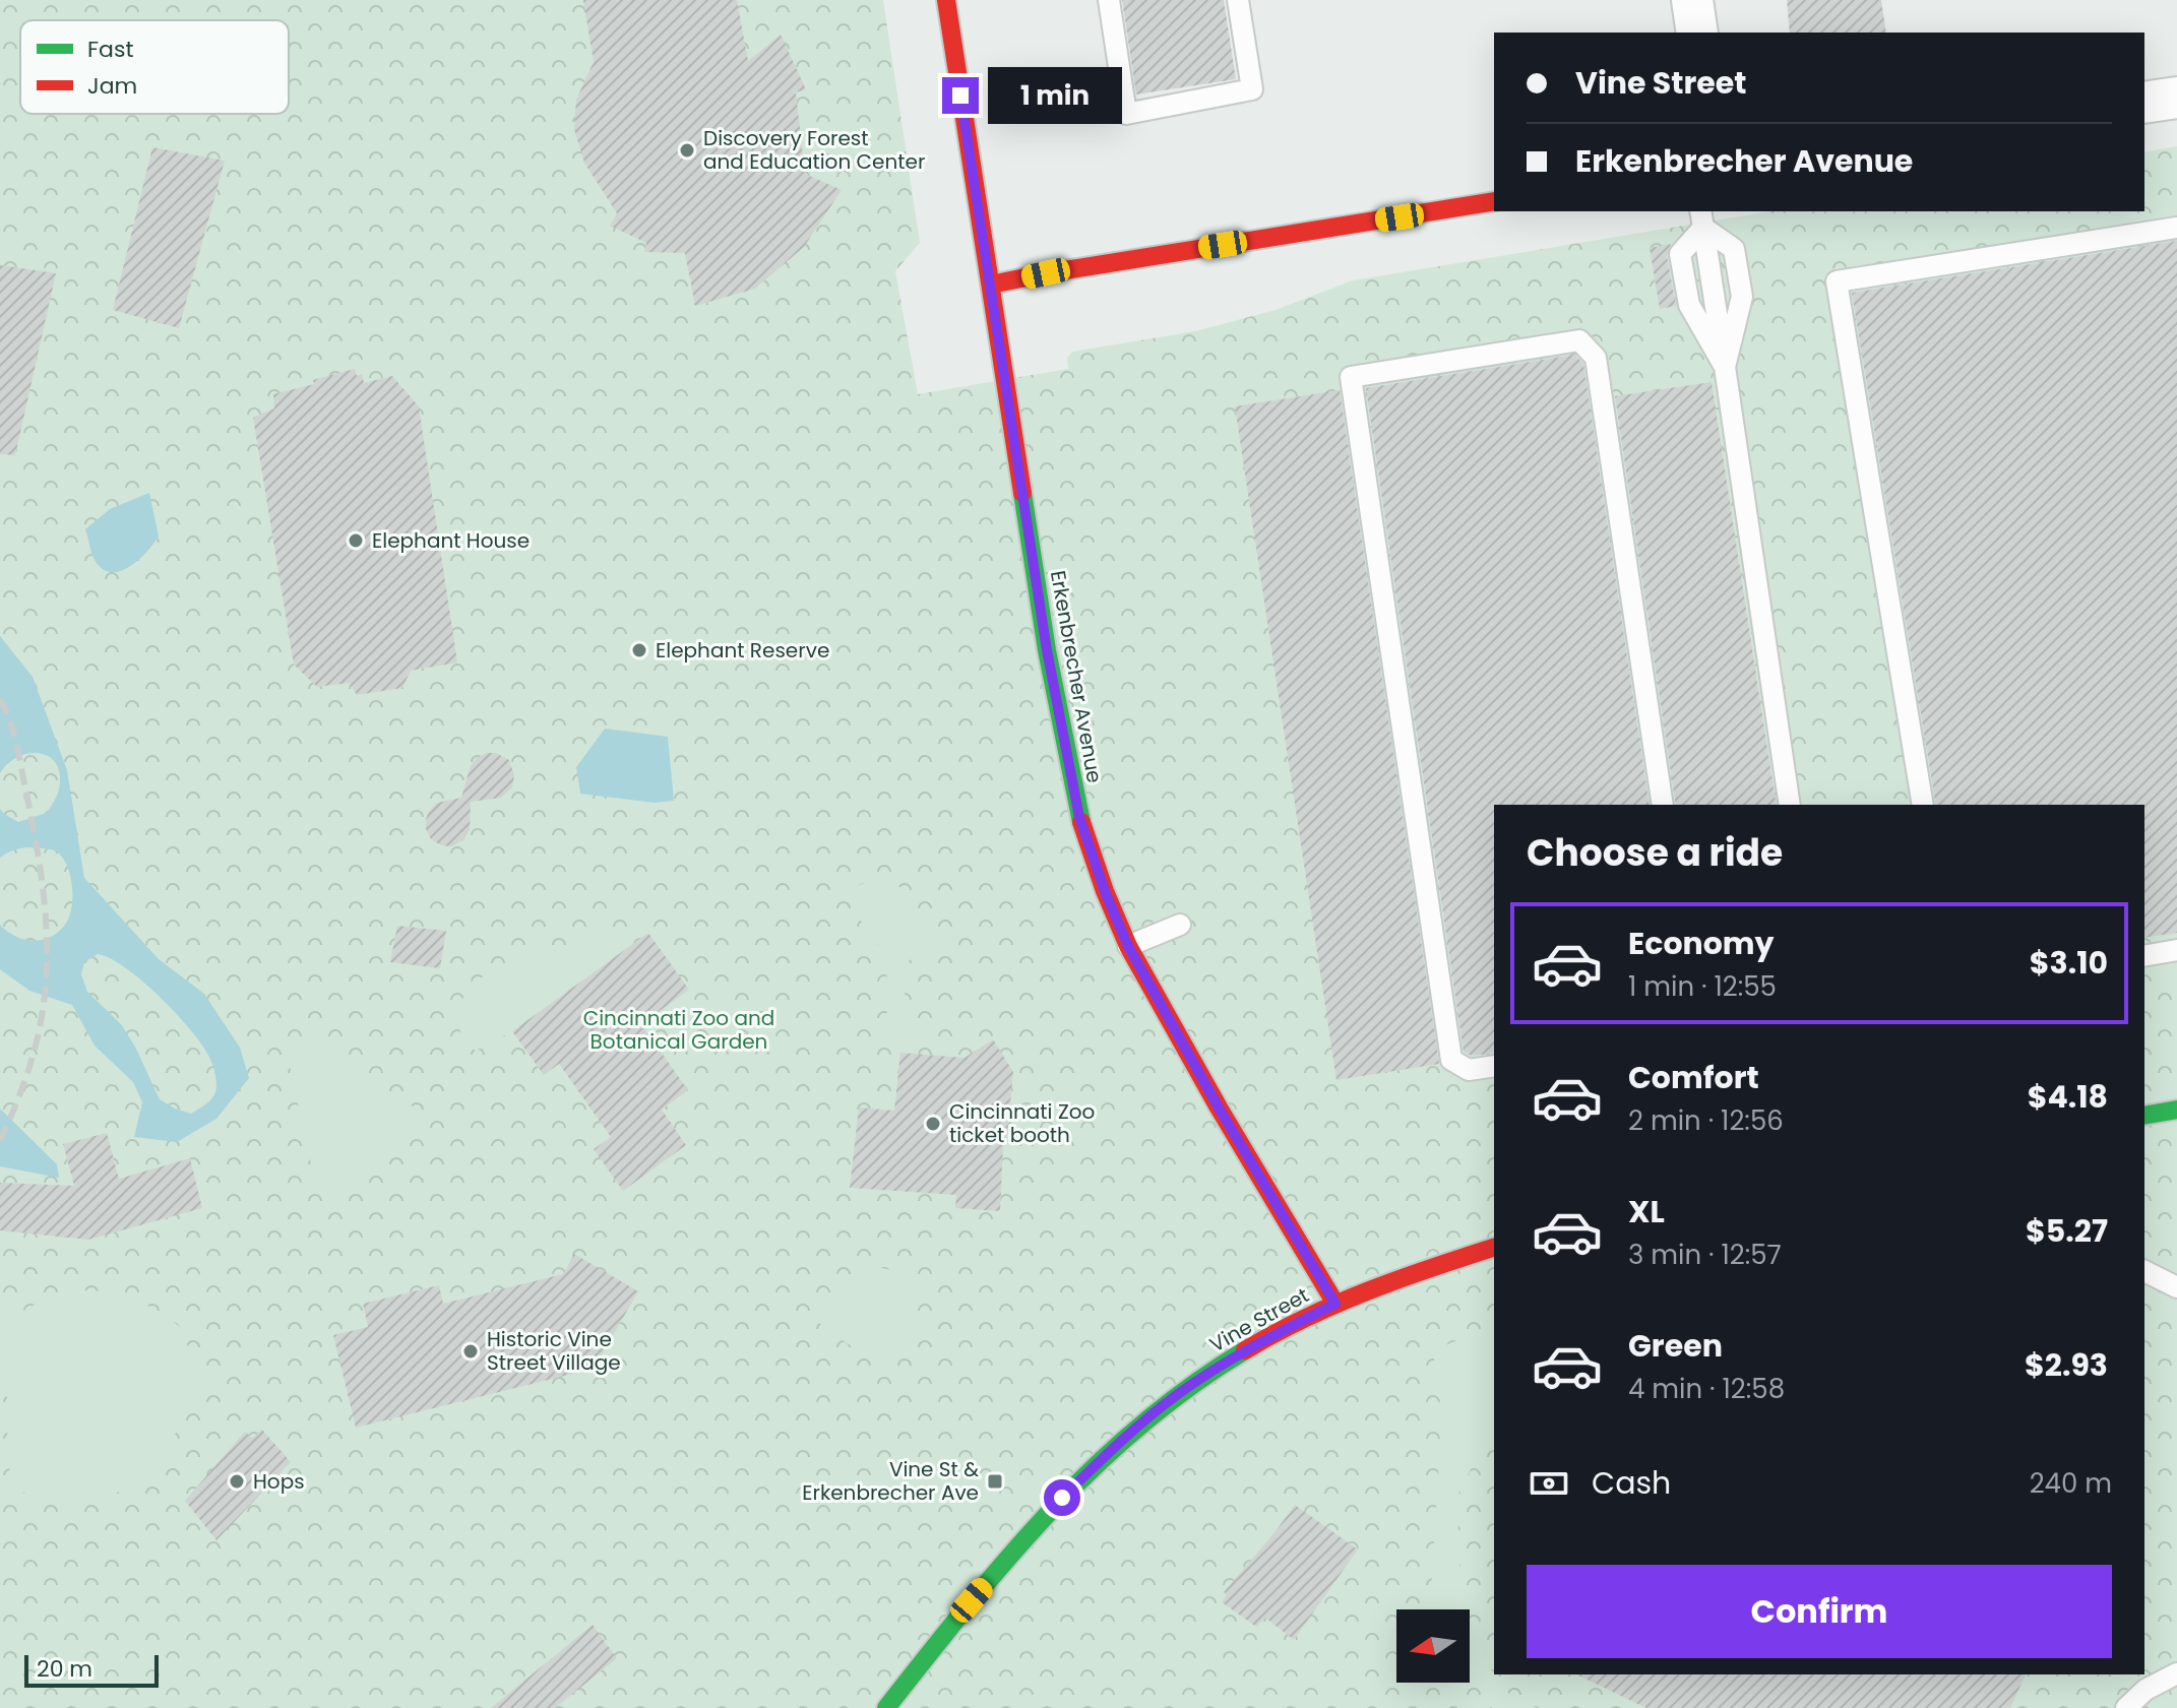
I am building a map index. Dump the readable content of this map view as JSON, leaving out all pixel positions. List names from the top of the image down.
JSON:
{
  "streets": {
    "street": ["Erkenbrecher Avenue", "Vine Street"]
  },
  "crossings": [
    ["Erkenbrecher Avenue", "Vine Street"]
  ],
  "parks": ["Cincinnati Zoo and Botanical Garden"],
  "places": {
    "other": [
      "Discovery Forest and Education Center",
      "Elephant House",
      "Elephant Reserve",
      "Cincinnati Zoo ticket booth",
      "Historic Vine Street Village",
      "Hops"
    ],
    "transit": ["Vine St & Erkenbrecher Ave"]
  },
  "legend": ["Fast", "Jam"],
  "scale_bar": "20 m",
  "north": "left",
  "page": {
    "banner": ["Vine Street", "Erkenbrecher Avenue"],
    "bubble": "1 min",
    "heading": "Choose a ride",
    "list": [
      {
        "name": "Economy",
        "note": "1 min · 12:55",
        "value": "$3.10"
      },
      {
        "name": "Comfort",
        "note": "2 min · 12:56",
        "value": "$4.18"
      },
      {
        "name": "XL",
        "note": "3 min · 12:57",
        "value": "$5.27"
      },
      {
        "name": "Green",
        "note": "4 min · 12:58",
        "value": "$2.93"
      }
    ],
    "pay": ["Cash", "240 m"],
    "buttons": "Confirm",
    "scale": "20 m"
  }
}
